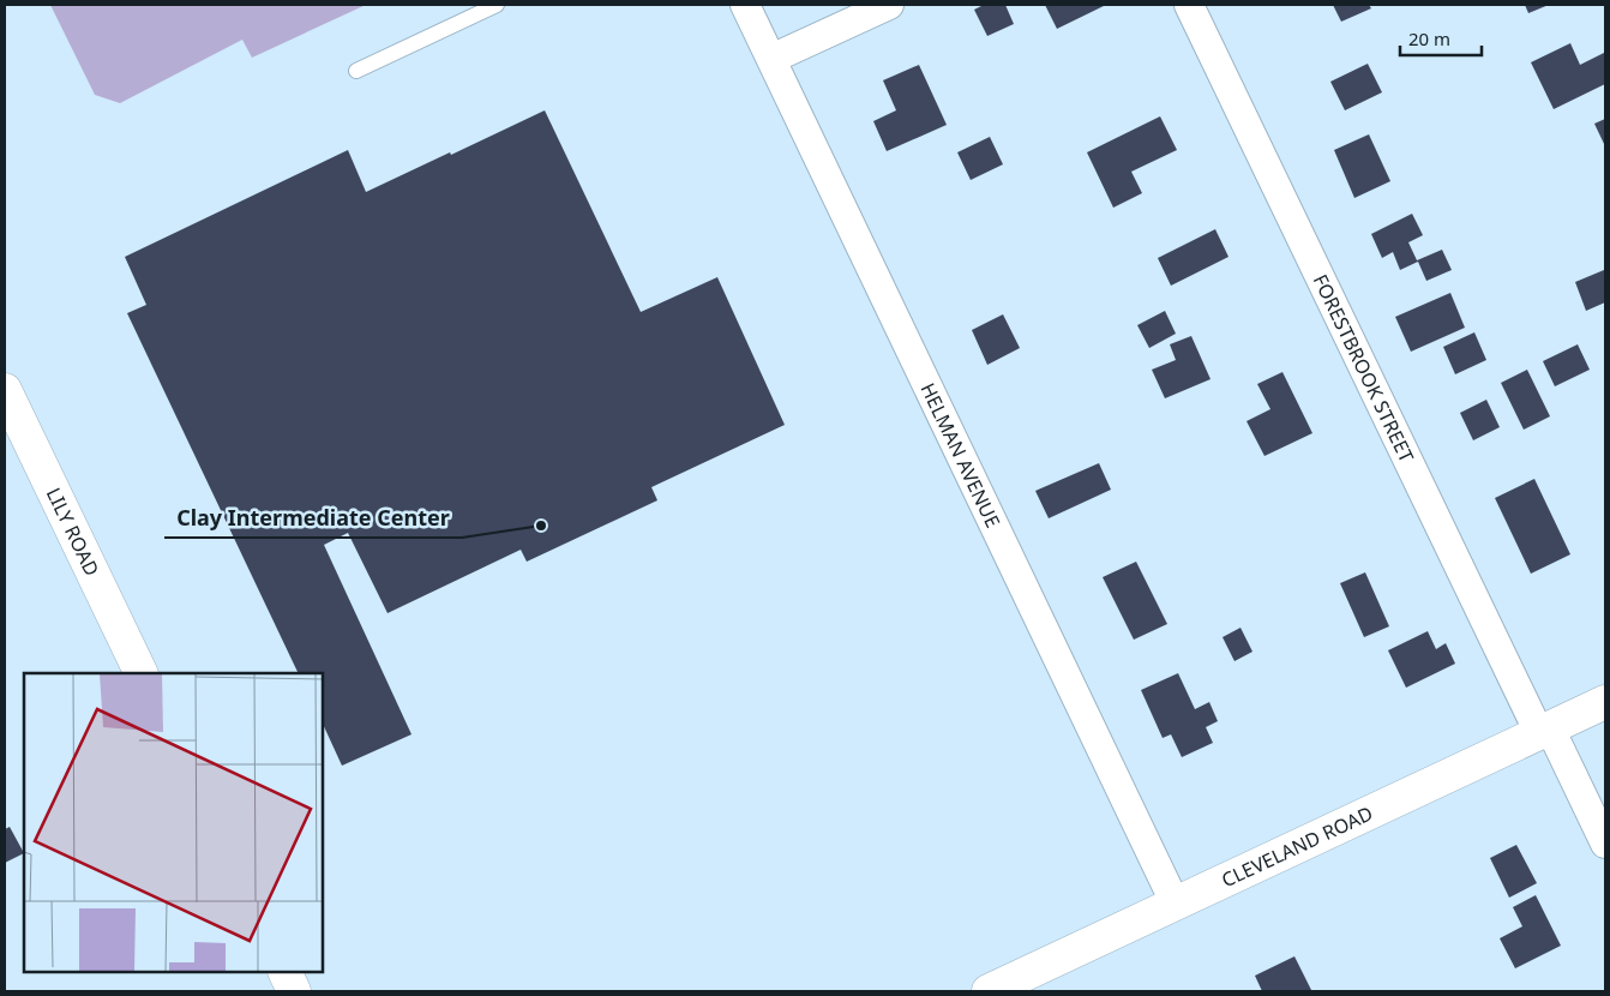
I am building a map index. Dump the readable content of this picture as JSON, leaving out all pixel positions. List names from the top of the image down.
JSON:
{
  "streets": {
    "main road": ["LILY ROAD", "CLEVELAND ROAD"],
    "street": ["FORESTBROOK STREET", "HELMAN AVENUE"]
  },
  "crossings": [
    ["FORESTBROOK STREET", "CLEVELAND ROAD"],
    ["HELMAN AVENUE", "CLEVELAND ROAD"]
  ],
  "places": ["Clay Intermediate Center"],
  "scale_bar": "20 m"
}
